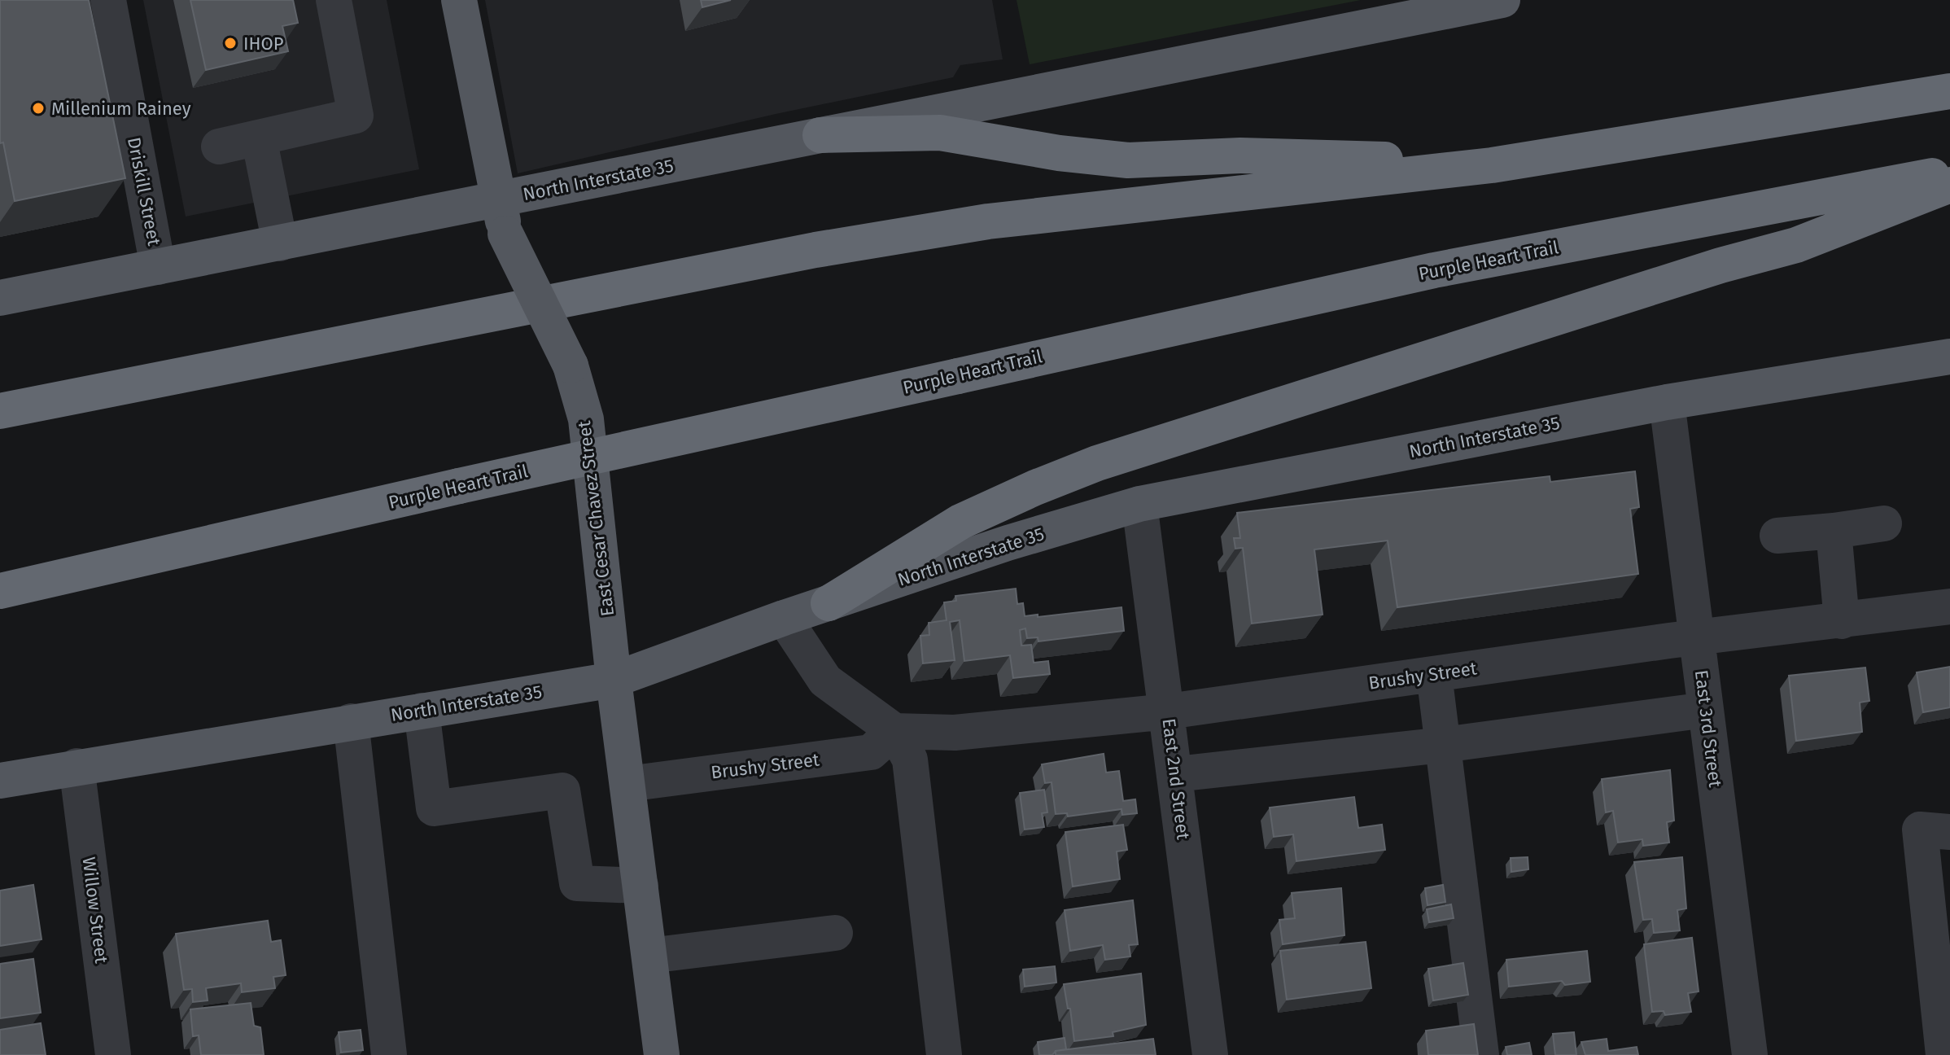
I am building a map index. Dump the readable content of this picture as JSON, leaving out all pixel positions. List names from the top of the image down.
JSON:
{
  "streets": {
    "highway": ["Purple Heart Trail"],
    "main road": ["North Interstate 35", "East Cesar Chavez Street"],
    "street": [
      "Driskill Street",
      "Brushy Street",
      "East 3rd Street",
      "East 2nd Street",
      "Willow Street"
    ]
  },
  "crossings": [
    ["North Interstate 35", "Driskill Street"],
    ["North Interstate 35", "East Cesar Chavez Street"],
    ["North Interstate 35", "East 3rd Street"],
    ["North Interstate 35", "East 2nd Street"],
    ["North Interstate 35", "Willow Street"],
    ["East Cesar Chavez Street", "Brushy Street"],
    ["Brushy Street", "East 3rd Street"],
    ["Brushy Street", "East 2nd Street"]
  ],
  "places": ["IHOP", "Millenium Rainey"]
}
